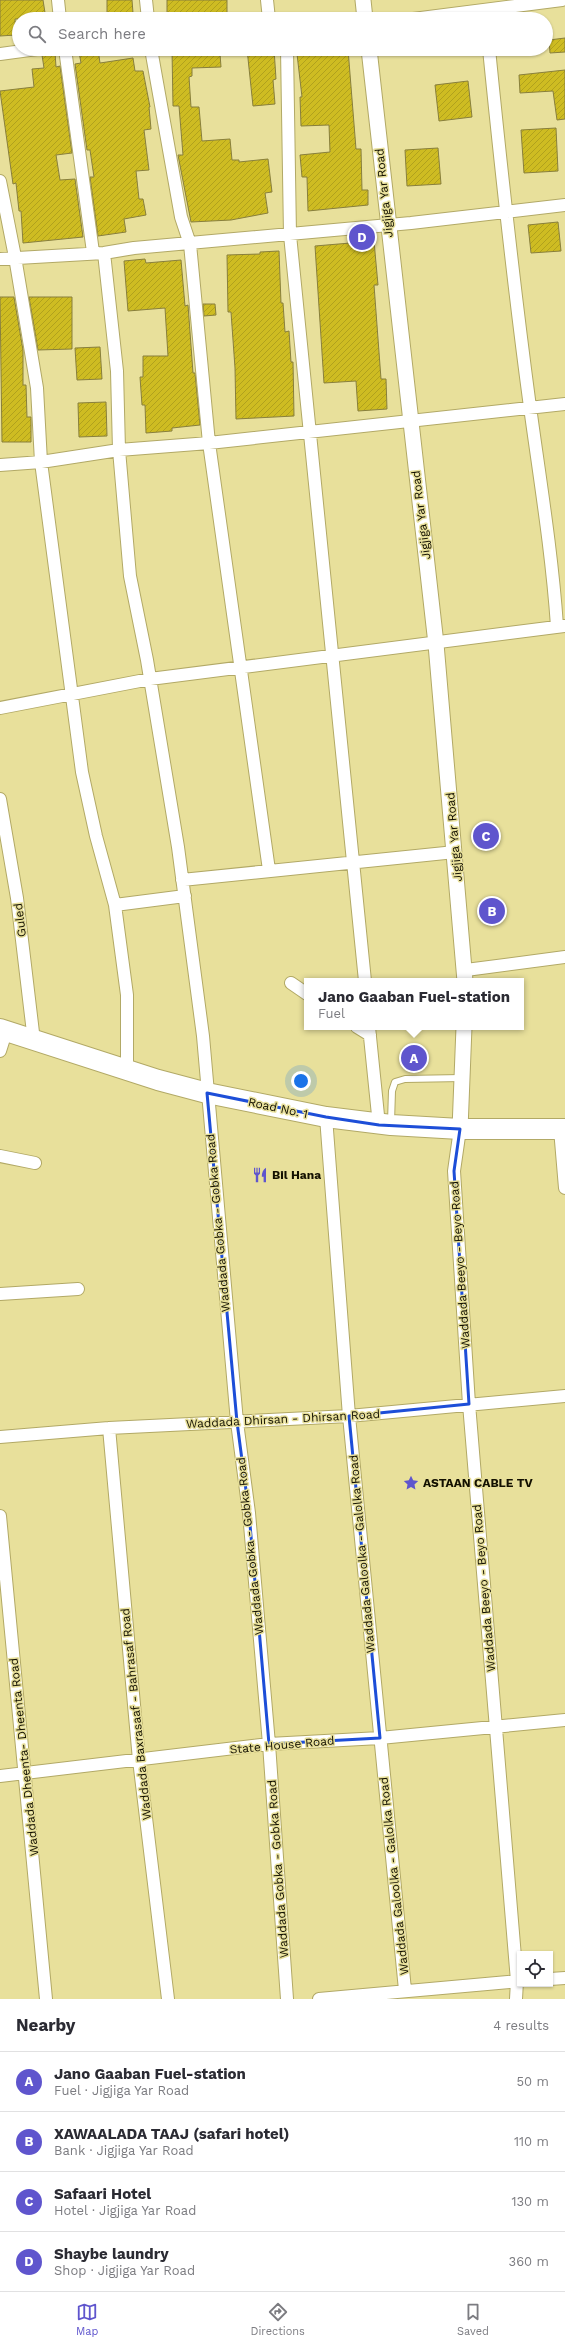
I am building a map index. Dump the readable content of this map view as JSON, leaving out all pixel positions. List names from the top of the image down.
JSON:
{
  "streets": {
    "highway": ["Road No. 1"],
    "street": [
      "Jigjiga Yar Road",
      "Guled",
      "Waddada Gobka - Gobka Road",
      "Waddada Beeyo - Beyo Road",
      "Waddada Dhirsan - Dhirsan Road",
      "Waddada Galoolka - Galolka Road",
      "Waddada Baxrasaaf - Bahrasaf Road",
      "State House Road",
      "Waddada Dheenta- Dheenta Road"
    ]
  },
  "crossings": [
    ["Guled", "Road No. 1"],
    ["Road No. 1", "Waddada Gobka - Gobka Road"],
    ["Road No. 1", "Waddada Beeyo - Beyo Road"],
    ["Road No. 1", "Waddada Galoolka - Galolka Road"],
    ["Waddada Gobka - Gobka Road", "Waddada Dhirsan - Dhirsan Road"],
    ["Waddada Gobka - Gobka Road", "State House Road"],
    ["Waddada Beeyo - Beyo Road", "Waddada Dhirsan - Dhirsan Road"],
    ["Waddada Beeyo - Beyo Road", "State House Road"],
    ["Waddada Dhirsan - Dhirsan Road", "Waddada Galoolka - Galolka Road"],
    ["Waddada Dhirsan - Dhirsan Road", "Waddada Baxrasaaf - Bahrasaf Road"],
    ["Waddada Galoolka - Galolka Road", "State House Road"],
    ["Waddada Baxrasaaf - Bahrasaf Road", "State House Road"],
    ["State House Road", "Waddada Dheenta- Dheenta Road"]
  ],
  "places": {
    "restaurant": ["Bil Hana"],
    "place": ["ASTAAN CABLE TV"]
  },
  "page": {
    "search": "Search here",
    "pins": [
      "D",
      "C",
      "B",
      "A"
    ],
    "popup": ["Jano Gaaban Fuel-station", "Fuel"],
    "heading": ["Nearby", "4 results"],
    "list": [
      {
        "mark": "A",
        "name": "Jano Gaaban Fuel-station",
        "note": "Fuel · Jigjiga Yar Road",
        "value": "50 m"
      },
      {
        "mark": "B",
        "name": "XAWAALADA TAAJ (safari hotel)",
        "note": "Bank · Jigjiga Yar Road",
        "value": "110 m"
      },
      {
        "mark": "C",
        "name": "Safaari Hotel",
        "note": "Hotel · Jigjiga Yar Road",
        "value": "130 m"
      },
      {
        "mark": "D",
        "name": "Shaybe laundry",
        "note": "Shop · Jigjiga Yar Road",
        "value": "360 m"
      }
    ],
    "nav": ["Map", "Directions", "Saved"]
  }
}
